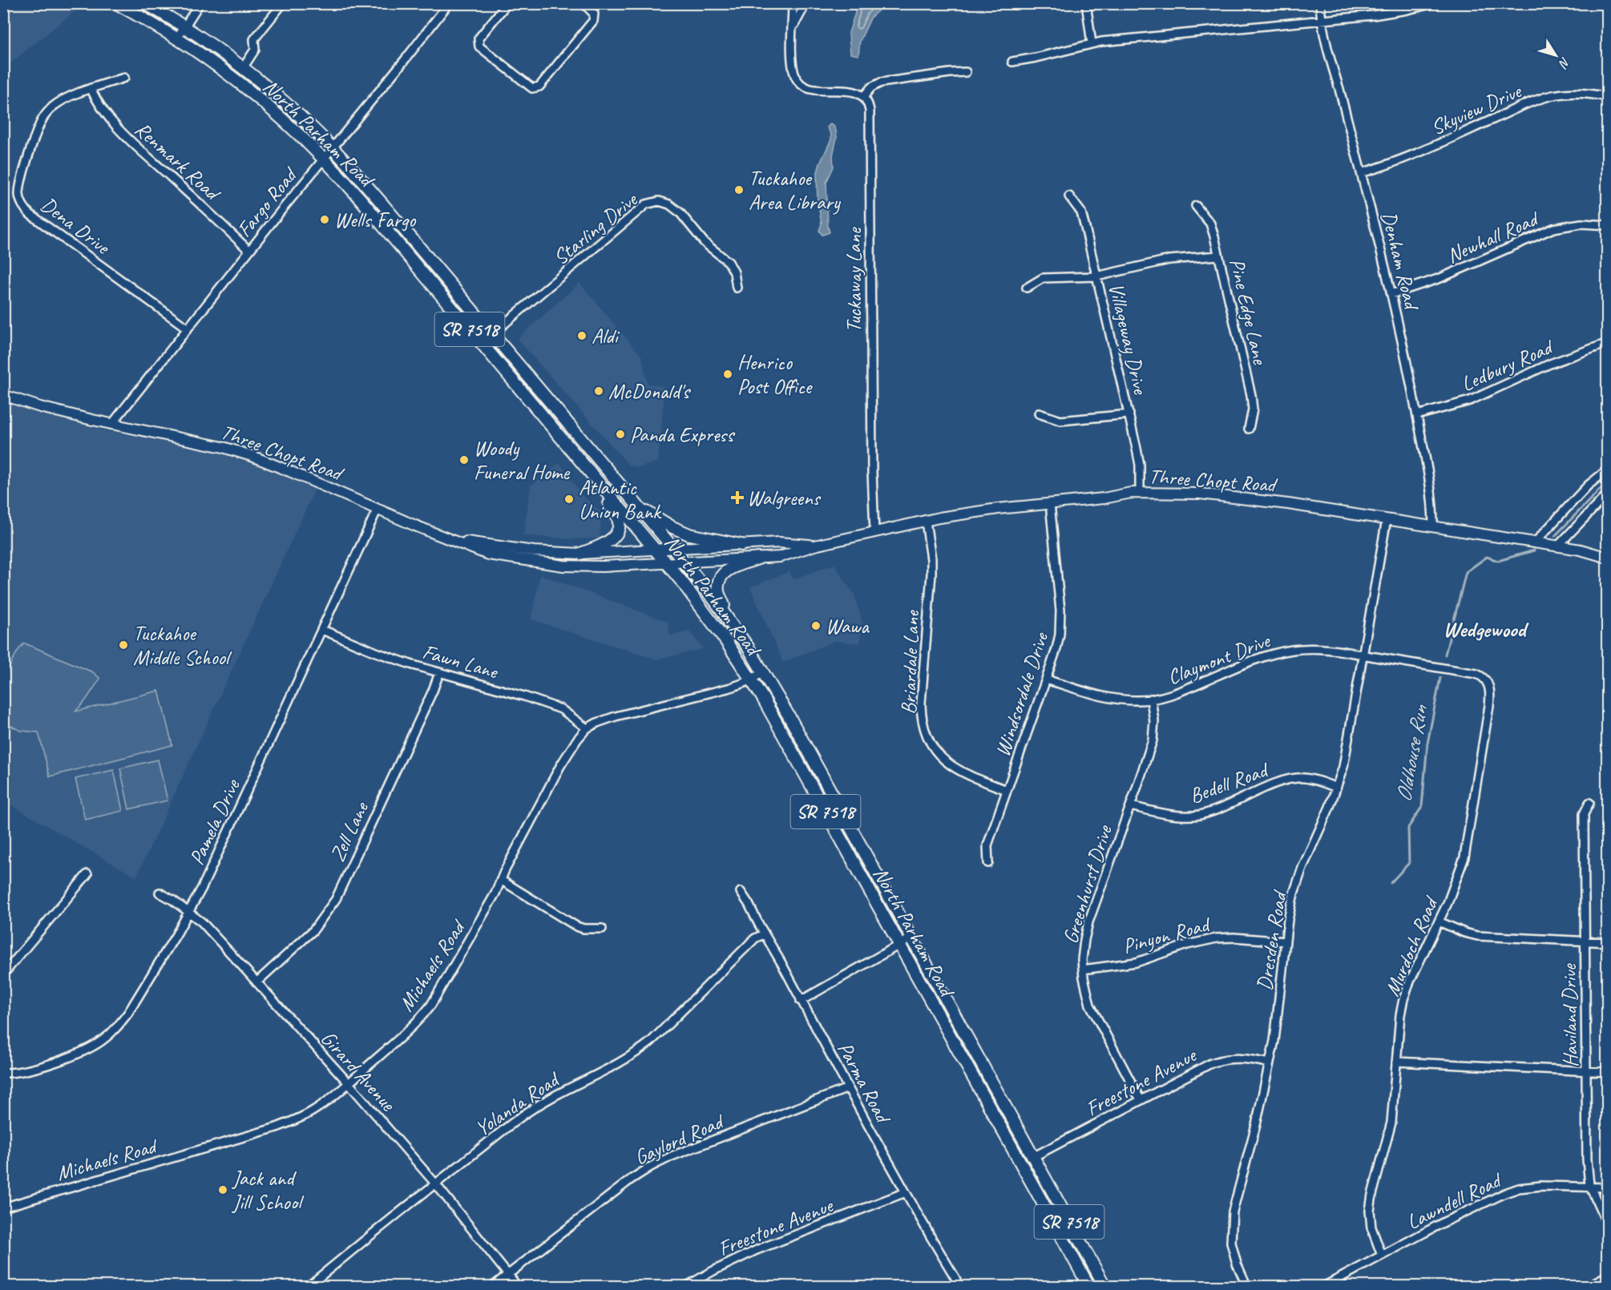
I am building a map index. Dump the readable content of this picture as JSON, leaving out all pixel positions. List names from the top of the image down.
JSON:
{
  "streets": {
    "highway": ["North Parham Road", "SR 7518"],
    "main road": ["Three Chopt Road"],
    "street": [
      "Skyview Drive",
      "Renmark Road",
      "Fargo Road",
      "Dena Drive",
      "Starling Drive",
      "Newhall Road",
      "Denham Road",
      "Tuckaway Lane",
      "Pine Edge Lane",
      "Villageway Drive",
      "Ledbury Road",
      "Claymont Drive",
      "Fawn Lane",
      "Briardale Lane",
      "Windsordale Drive",
      "Bedell Road",
      "Pamela Drive",
      "Zell Lane",
      "Greenhurst Drive",
      "Pinyon Road",
      "Dresden Road",
      "Murdoch Road",
      "Michaels Road",
      "Haviland Drive",
      "Girard Avenue",
      "Parma Road",
      "Freestone Avenue",
      "Yolanda Road",
      "Gaylord Road",
      "Lawndell Road"
    ]
  },
  "crossings": [
    ["Skyview Drive", "Denham Road"],
    ["North Parham Road", "Fargo Road"],
    ["North Parham Road", "Starling Drive"],
    ["North Parham Road", "Three Chopt Road"],
    ["North Parham Road", "Michaels Road"],
    ["North Parham Road", "Freestone Avenue"],
    ["Renmark Road", "Fargo Road"],
    ["Renmark Road", "Dena Drive"],
    ["Fargo Road", "Dena Drive"],
    ["Fargo Road", "Three Chopt Road"],
    ["Newhall Road", "Denham Road"],
    ["Denham Road", "Ledbury Road"],
    ["Denham Road", "Three Chopt Road"],
    ["Tuckaway Lane", "Three Chopt Road"],
    ["Villageway Drive", "Three Chopt Road"],
    ["Three Chopt Road", "Briardale Lane"],
    ["Three Chopt Road", "Windsordale Drive"],
    ["Three Chopt Road", "Pamela Drive"],
    ["Three Chopt Road", "Dresden Road"],
    ["Claymont Drive", "Windsordale Drive"],
    ["Claymont Drive", "Greenhurst Drive"],
    ["Claymont Drive", "Dresden Road"],
    ["Claymont Drive", "Murdoch Road"],
    ["Fawn Lane", "Pamela Drive"],
    ["Fawn Lane", "Zell Lane"],
    ["Fawn Lane", "Michaels Road"],
    ["Briardale Lane", "Windsordale Drive"],
    ["Bedell Road", "Greenhurst Drive"],
    ["Bedell Road", "Dresden Road"],
    ["Pamela Drive", "Girard Avenue"],
    ["Zell Lane", "Girard Avenue"],
    ["Greenhurst Drive", "Pinyon Road"],
    ["Greenhurst Drive", "Freestone Avenue"],
    ["Pinyon Road", "Dresden Road"],
    ["Dresden Road", "Freestone Avenue"],
    ["Murdoch Road", "Lawndell Road"],
    ["Michaels Road", "Girard Avenue"],
    ["Haviland Drive", "Lawndell Road"],
    ["Girard Avenue", "Yolanda Road"],
    ["Girard Avenue", "Gaylord Road"],
    ["Parma Road", "Freestone Avenue"],
    ["Parma Road", "Yolanda Road"],
    ["Parma Road", "Gaylord Road"]
  ],
  "districts": ["Wedgewood"],
  "water": ["Oldhouse Run"],
  "places": {
    "other": [
      "Tuckahoe Area Library",
      "Wells Fargo",
      "Aldi",
      "Henrico Post Office",
      "McDonald's",
      "Panda Express",
      "Woody Funeral Home",
      "Atlantic Union Bank",
      "Wawa",
      "Tuckahoe Middle School",
      "Jack and Jill School"
    ],
    "health": ["Walgreens"]
  },
  "north": "bottom right"
}
